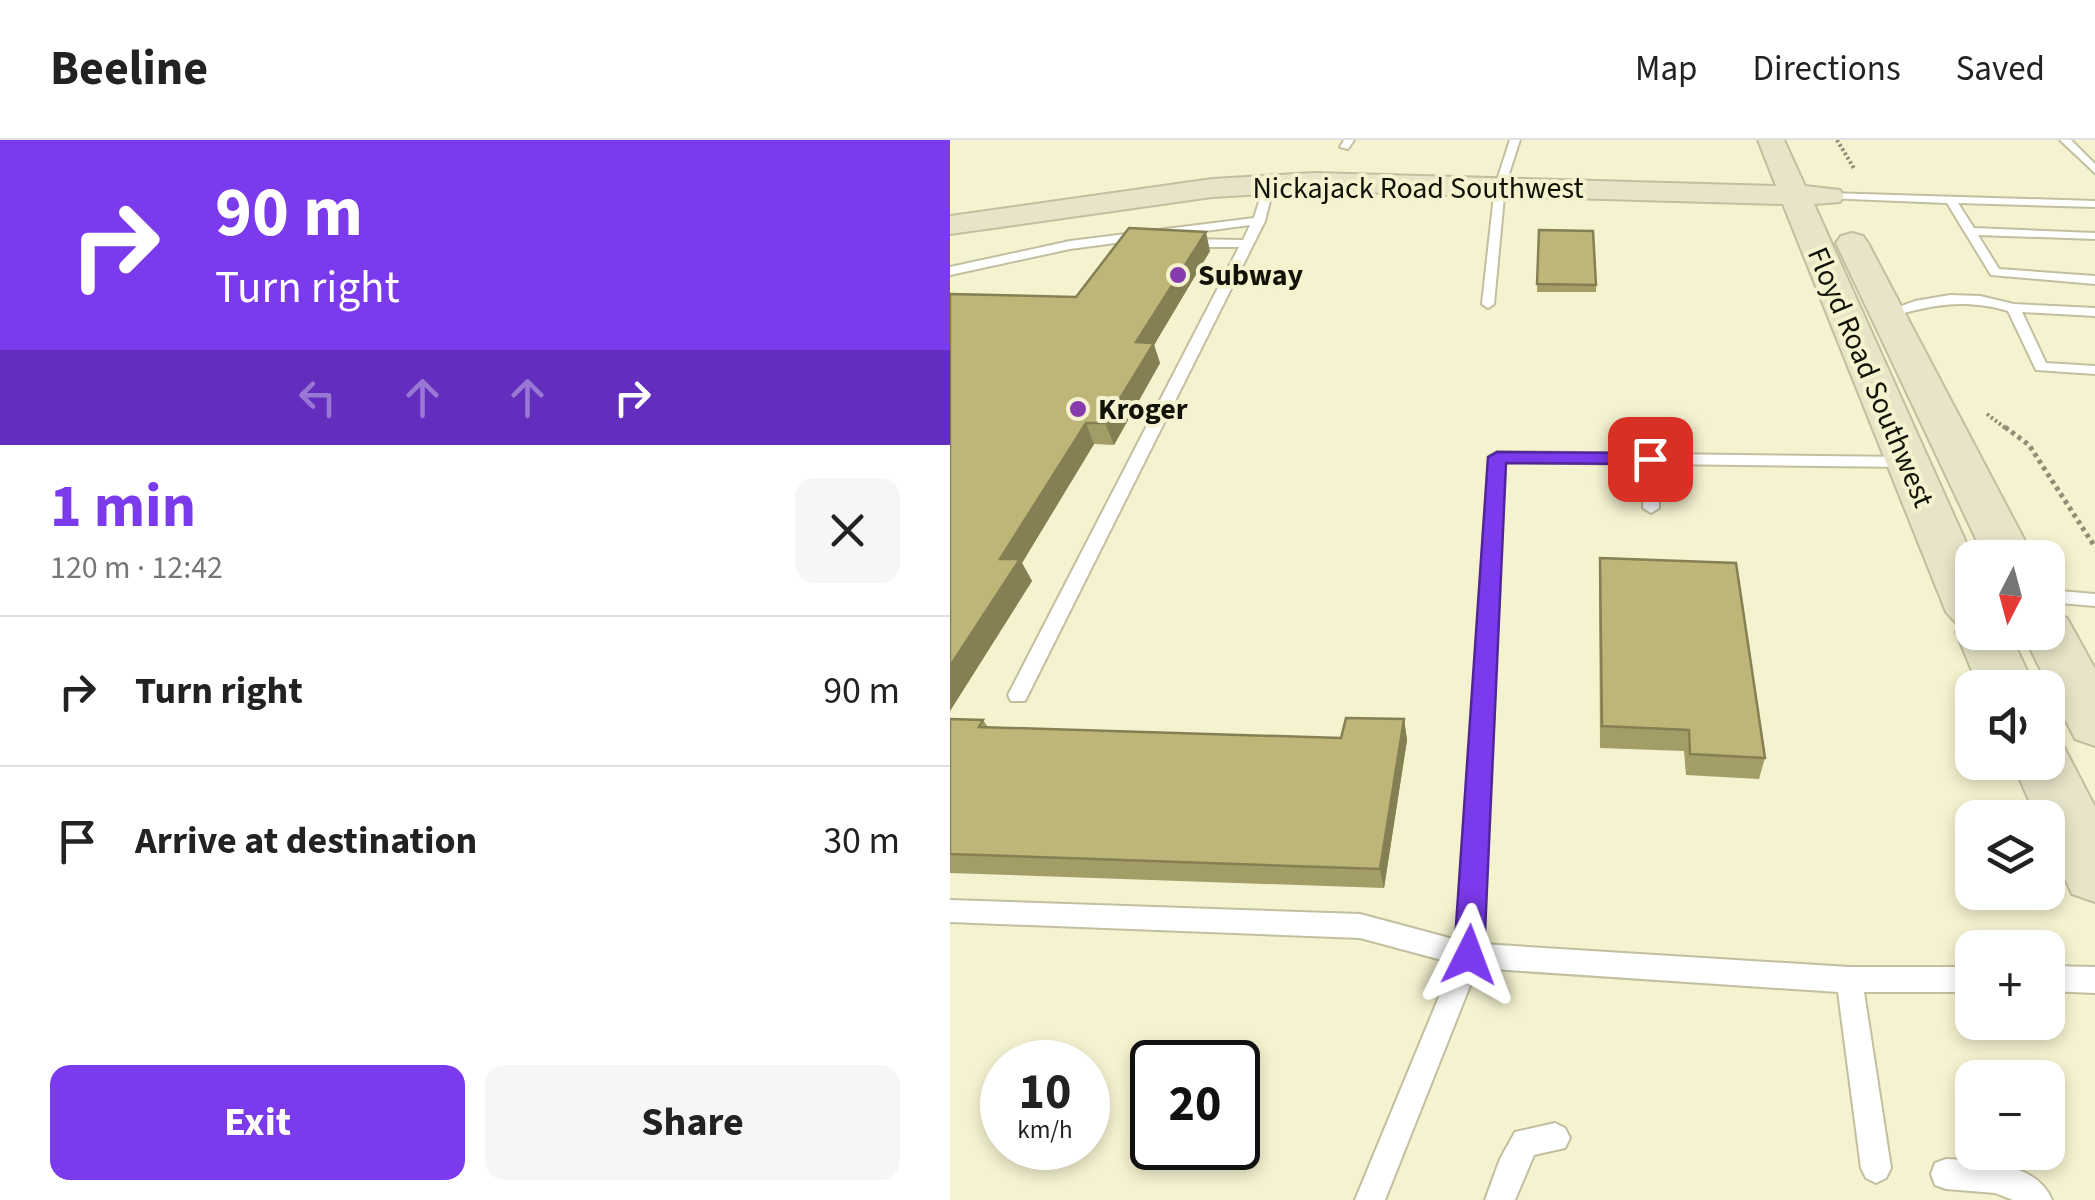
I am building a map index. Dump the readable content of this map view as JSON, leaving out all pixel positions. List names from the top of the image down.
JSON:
{
  "streets": {
    "main road": ["Nickajack Road Southwest", "Floyd Road Southwest"]
  },
  "crossings": [
    ["Nickajack Road Southwest", "Floyd Road Southwest"]
  ],
  "places": ["Subway", "Kroger"],
  "north": "bottom",
  "page": {
    "header": "Beeline",
    "nav": ["Map", "Directions", "Saved"],
    "turn": ["90 m", "Turn right"],
    "heading": ["1 min", "120 m · 12:42"],
    "map_buttons": ["+", "−"],
    "list": [
      {
        "name": "Turn right",
        "value": "90 m"
      },
      {
        "name": "Arrive at destination",
        "value": "30 m"
      }
    ],
    "speed": "10 km/h",
    "limit": "20",
    "buttons": ["Exit", "Share"]
  }
}
